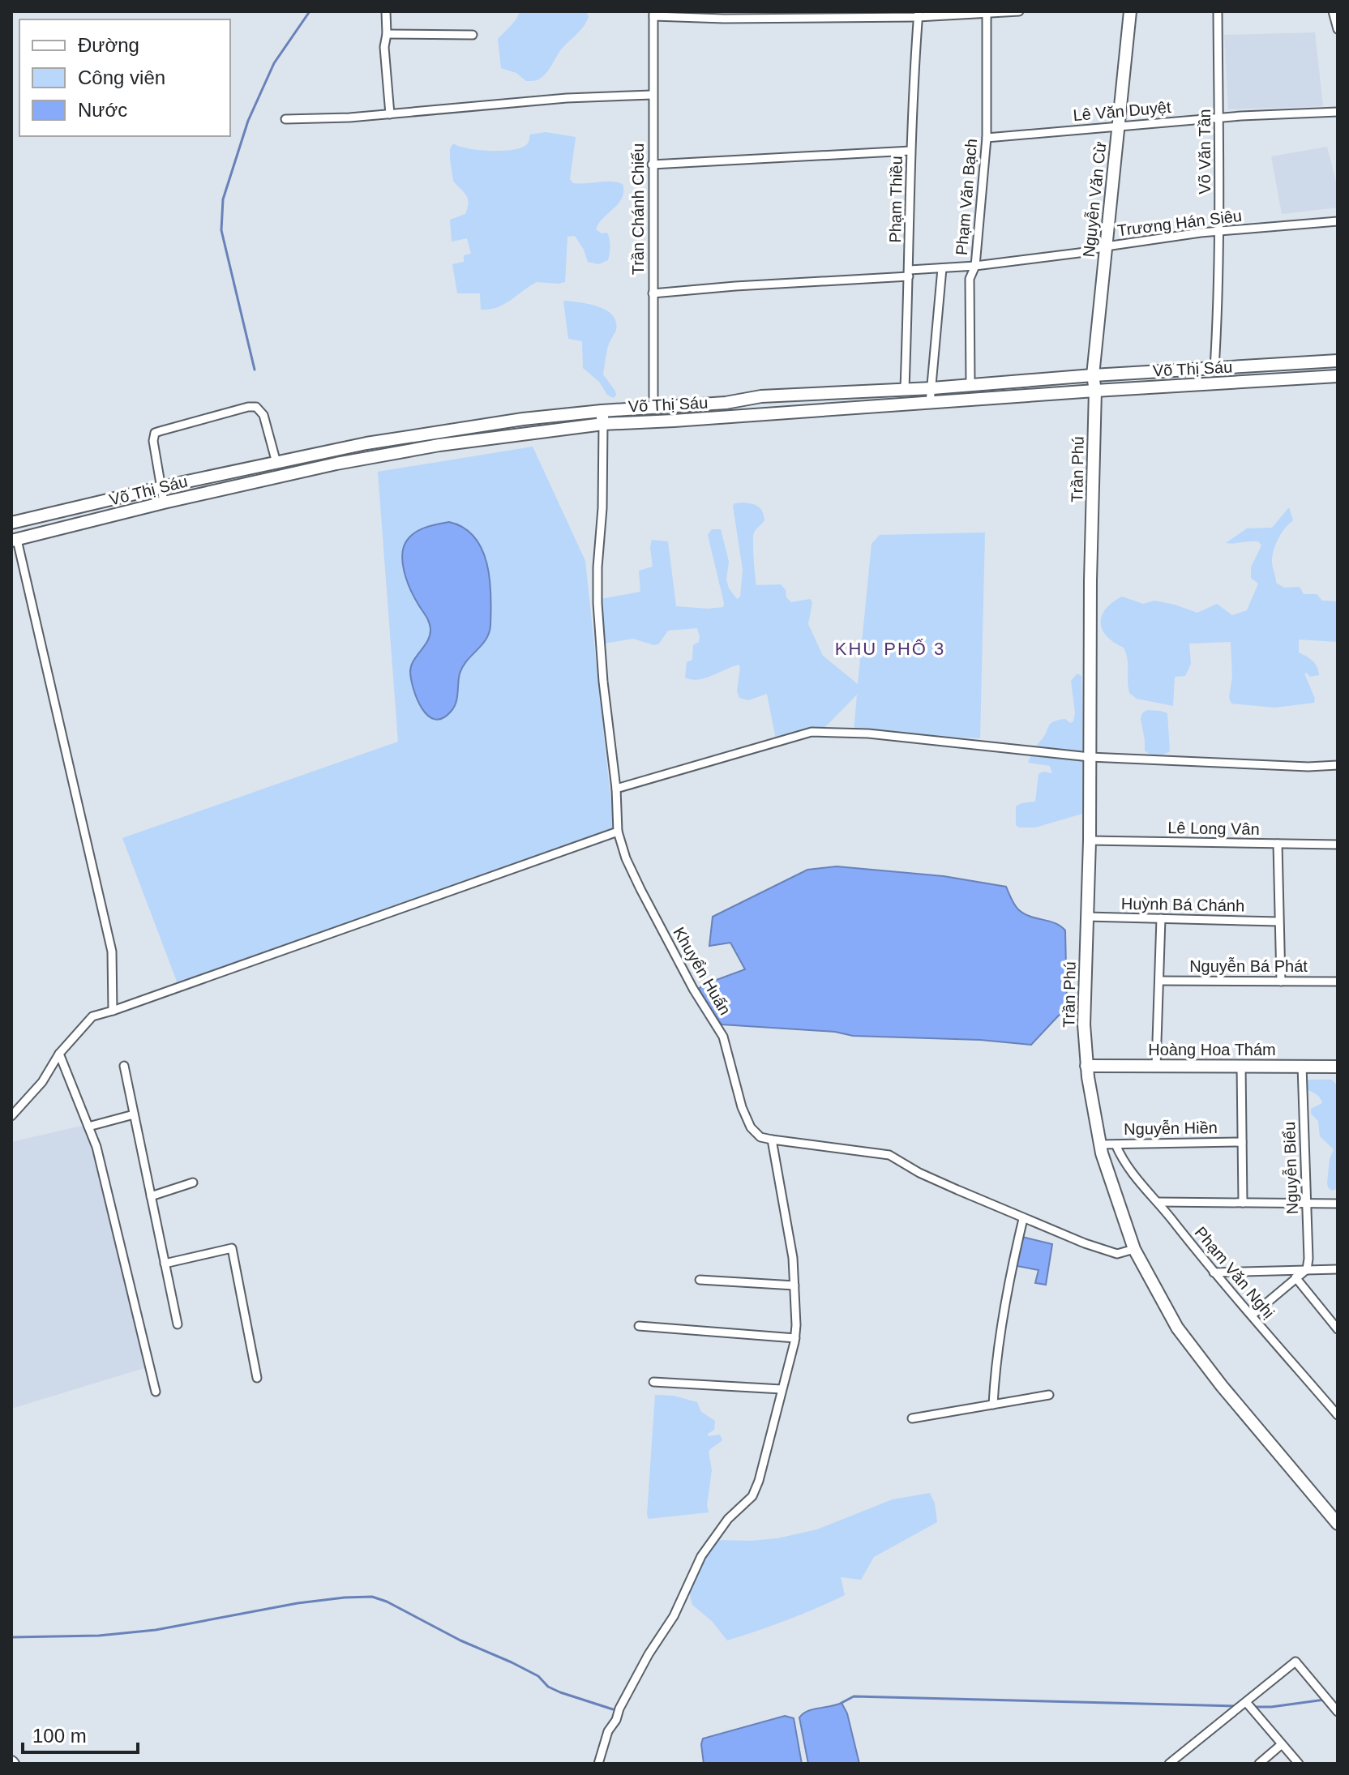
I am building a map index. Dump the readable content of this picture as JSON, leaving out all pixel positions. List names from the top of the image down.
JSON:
{
  "streets": {
    "main road": [
      "Nguyễn Văn Cừ",
      "Võ Thị Sáu",
      "Trần Phú",
      "Hoàng Hoa Thám"
    ],
    "street": [
      "Lê Văn Duyệt",
      "Võ Văn Tần",
      "Phạm Văn Bạch",
      "Phạm Thiều",
      "Trần Chánh Chiếu",
      "Trương Hán Siêu",
      "Lê Long Vân",
      "Huỳnh Bá Chánh",
      "Nguyễn Bá Phát",
      "Khuyển Huấn",
      "Nguyễn Hiền",
      "Nguyễn Biểu",
      "Phạm Văn Nghị"
    ]
  },
  "crossings": [
    ["Lê Văn Duyệt", "Võ Văn Tần"],
    ["Lê Văn Duyệt", "Phạm Văn Bạch"],
    ["Lê Văn Duyệt", "Nguyễn Văn Cừ"],
    ["Võ Văn Tần", "Trương Hán Siêu"],
    ["Võ Văn Tần", "Võ Thị Sáu"],
    ["Phạm Văn Bạch", "Trương Hán Siêu"],
    ["Phạm Văn Bạch", "Võ Thị Sáu"],
    ["Phạm Thiều", "Trương Hán Siêu"],
    ["Phạm Thiều", "Võ Thị Sáu"],
    ["Nguyễn Văn Cừ", "Trương Hán Siêu"],
    ["Nguyễn Văn Cừ", "Võ Thị Sáu"],
    ["Nguyễn Văn Cừ", "Trần Phú"],
    ["Trần Chánh Chiếu", "Trương Hán Siêu"],
    ["Trần Chánh Chiếu", "Võ Thị Sáu"],
    ["Võ Thị Sáu", "Trần Phú"],
    ["Võ Thị Sáu", "Khuyển Huấn"],
    ["Trần Phú", "Lê Long Vân"],
    ["Trần Phú", "Huỳnh Bá Chánh"],
    ["Trần Phú", "Hoàng Hoa Thám"],
    ["Trần Phú", "Nguyễn Hiền"],
    ["Hoàng Hoa Thám", "Nguyễn Biểu"],
    ["Nguyễn Hiền", "Phạm Văn Nghị"]
  ],
  "districts": ["KHU PHỐ 3"],
  "legend": ["Đường", "Công viên", "Nước"],
  "scale_bar": "100 m"
}
